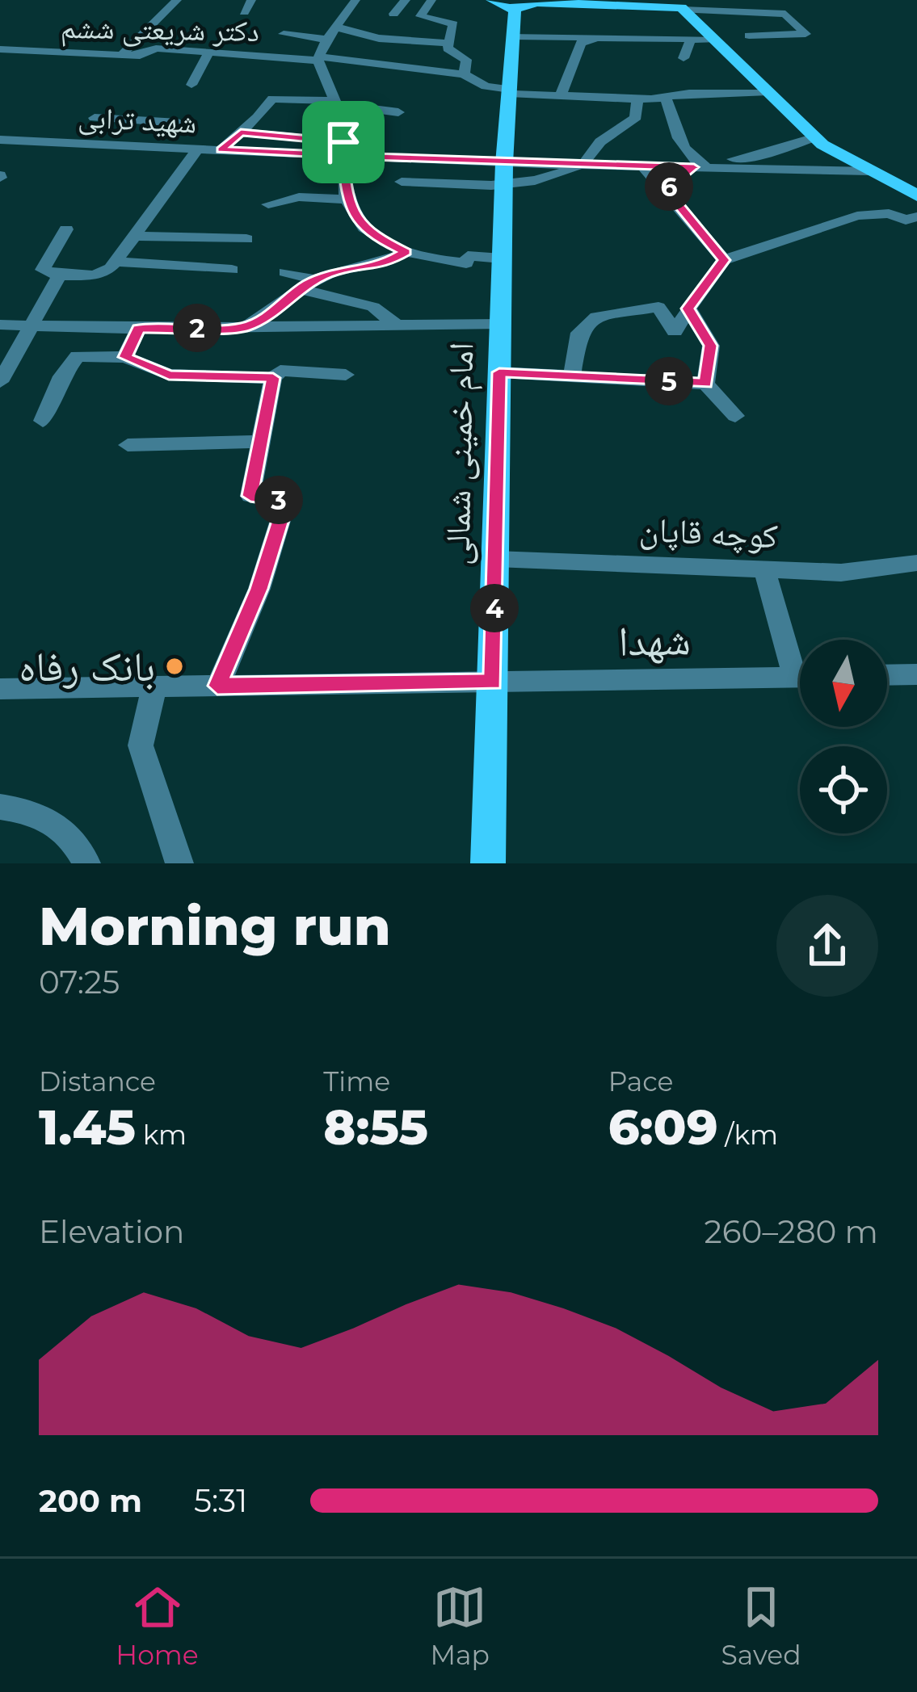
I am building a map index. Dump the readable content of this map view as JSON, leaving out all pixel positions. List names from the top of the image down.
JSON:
{
  "streets": {
    "main road": ["امام خمینی شمالی"],
    "street": [
      "دکتر شریعتی ششم",
      "شهید ترابی",
      "کوچه قاپان",
      "شهدا"
    ]
  },
  "crossings": [
    ["دکتر شریعتی ششم", "امام خمینی شمالی"],
    ["شهید ترابی", "امام خمینی شمالی"],
    ["امام خمینی شمالی", "کوچه قاپان"],
    ["امام خمینی شمالی", "شهدا"]
  ],
  "places": ["بانک رفاه"],
  "north": "bottom",
  "page": {
    "pins": [
      "6",
      "2",
      "5",
      "3",
      "4"
    ],
    "heading": ["Morning run", "07:25"],
    "stats": [
      ["Distance", "1.45 km"],
      ["Time", "8:55"],
      ["Pace", "6:09 /km"]
    ],
    "chart": ["Elevation", "260–280 m"],
    "list": [
      {
        "name": "200 m",
        "note": "5:31"
      }
    ],
    "tabs": ["Home", "Map", "Saved"]
  }
}
